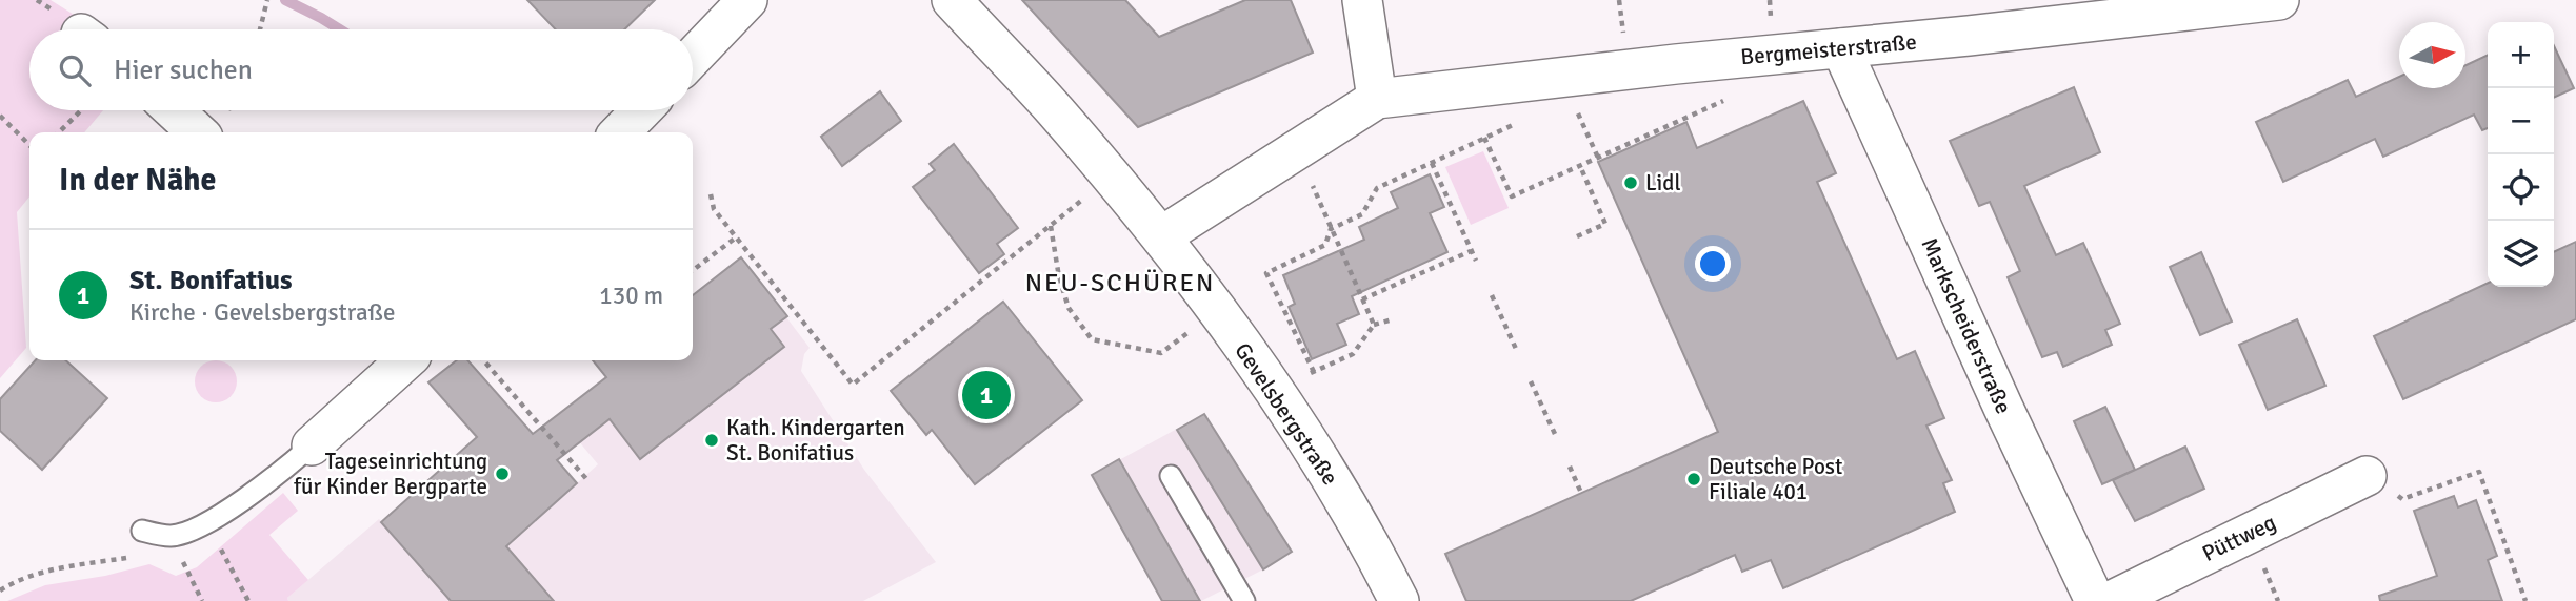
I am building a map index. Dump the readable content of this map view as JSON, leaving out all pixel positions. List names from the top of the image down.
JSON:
{
  "streets": {
    "street": [
      "Bergmeisterstraße",
      "Markscheiderstraße",
      "Gevelsbergstraße",
      "Püttweg"
    ]
  },
  "crossings": [
    ["Bergmeisterstraße", "Markscheiderstraße"]
  ],
  "districts": ["NEU-SCHÜREN"],
  "places": [
    "Lidl",
    "Kath. Kindergarten St. Bonifatius",
    "Tageseinrichtung für Kinder Bergparte",
    "Deutsche Post Filiale 401"
  ],
  "north": "right",
  "page": {
    "map_buttons": ["+", "−"],
    "search": "Hier suchen",
    "heading": "In der Nähe",
    "list": [
      {
        "mark": "1",
        "name": "St. Bonifatius",
        "note": "Kirche · Gevelsbergstraße",
        "value": "130 m"
      }
    ],
    "pins": "1"
  }
}
